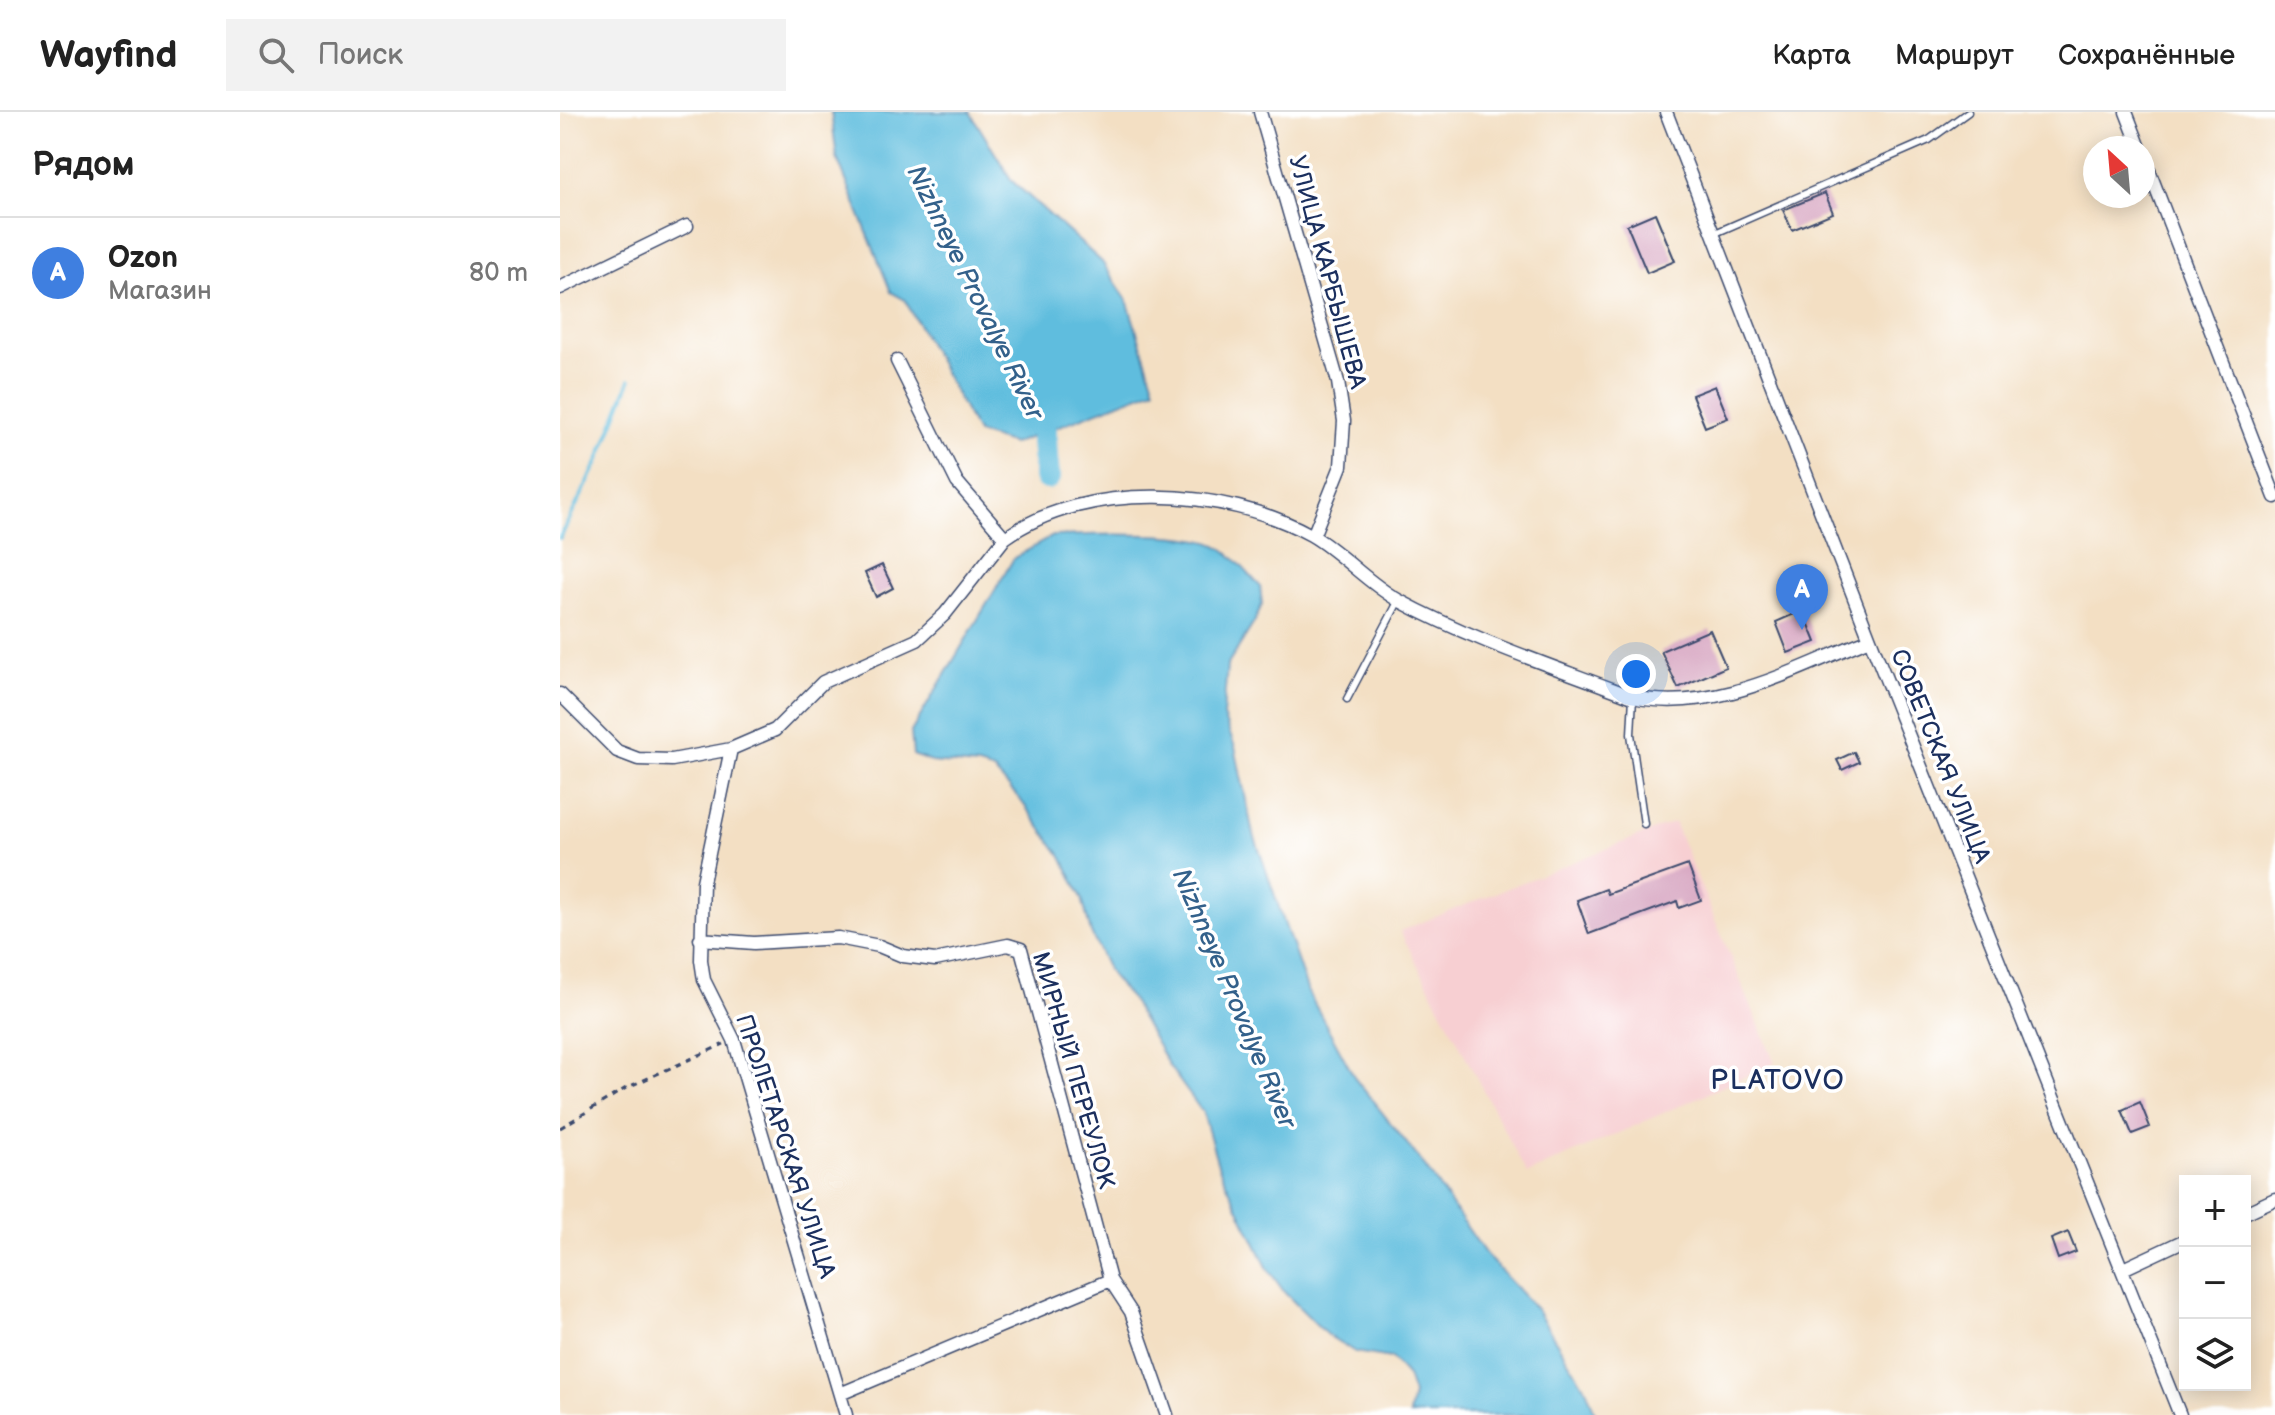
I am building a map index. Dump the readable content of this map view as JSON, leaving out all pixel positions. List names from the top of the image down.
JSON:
{
  "streets": {
    "street": [
      "УЛИЦА КАРБЫШЕВА",
      "СОВЕТСКАЯ УЛИЦА",
      "МИРНЫЙ ПЕРЕУЛОК",
      "ПРОЛЕТАРСКАЯ УЛИЦА"
    ]
  },
  "crossings": [
    ["МИРНЫЙ ПЕРЕУЛОК", "ПРОЛЕТАРСКАЯ УЛИЦА"]
  ],
  "districts": ["PLATOVO"],
  "water": ["Nizhneye Provalye River"],
  "north": "top left",
  "page": {
    "header": "Wayfind",
    "search": "Поиск",
    "nav": ["Карта", "Маршрут", "Сохранённые"],
    "heading": "Рядом",
    "list": [
      {
        "mark": "A",
        "name": "Ozon",
        "note": "Магазин",
        "value": "80 m"
      }
    ],
    "pins": "A",
    "map_buttons": ["+", "−"]
  }
}
